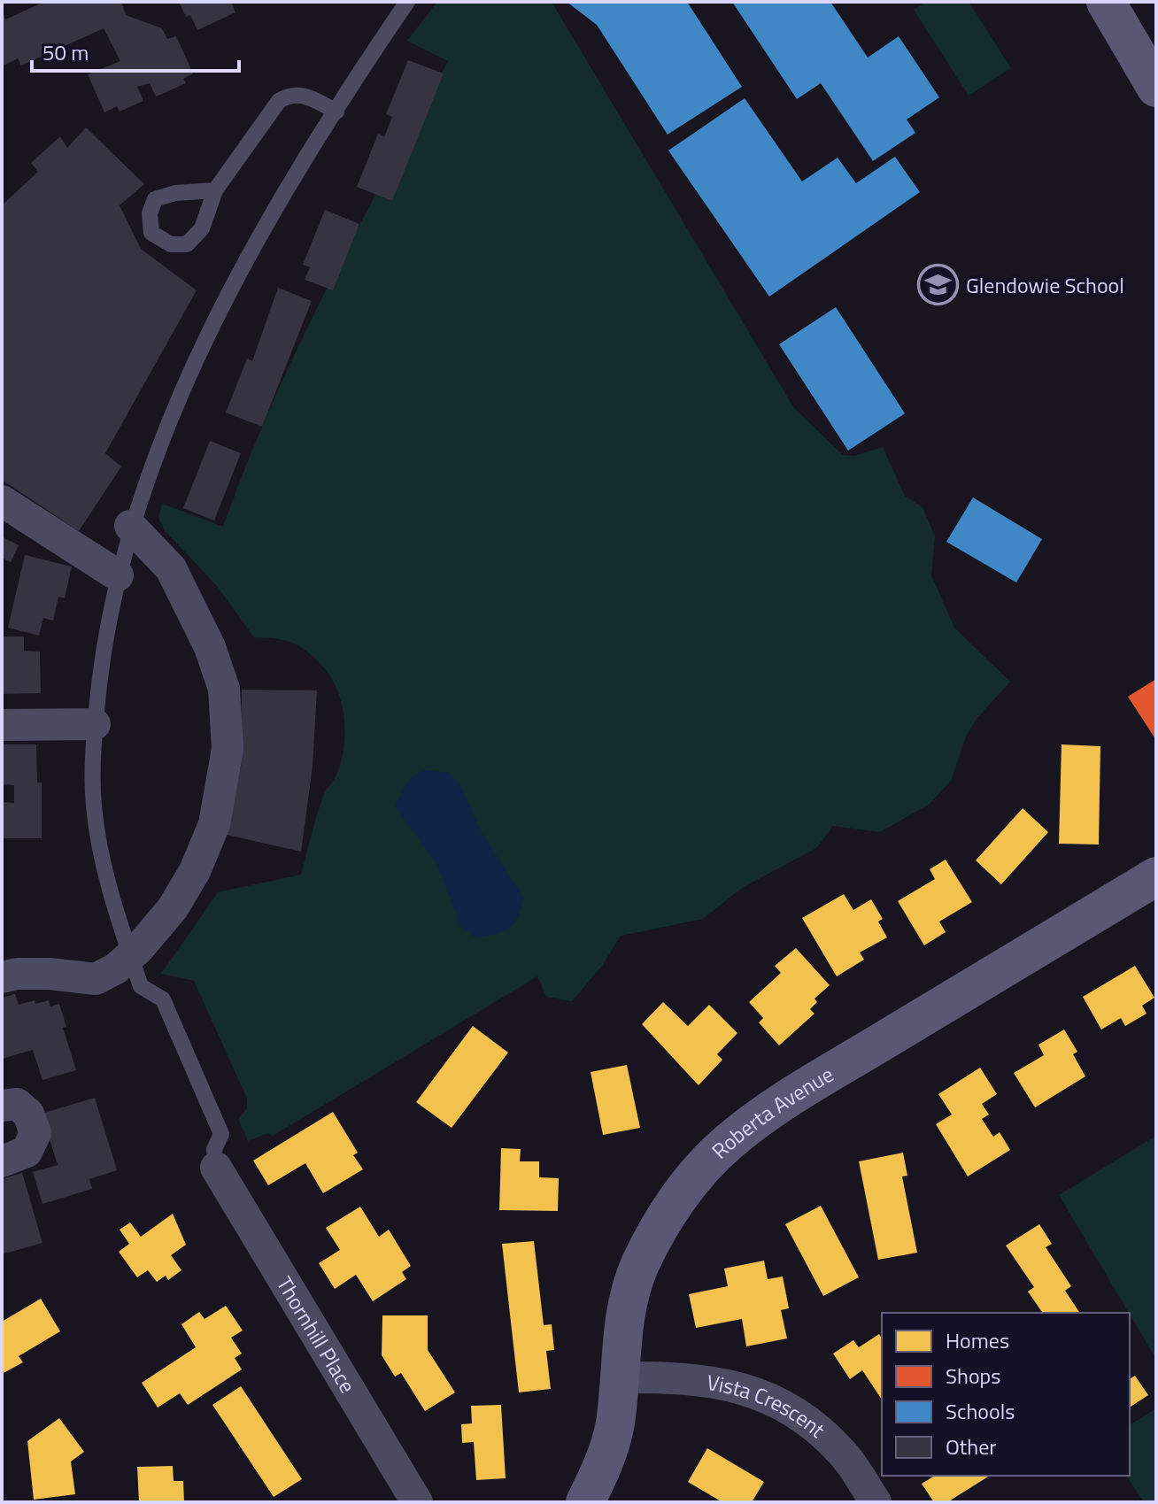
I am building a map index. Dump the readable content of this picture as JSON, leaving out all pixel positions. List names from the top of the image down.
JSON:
{
  "streets": {
    "street": ["Roberta Avenue", "Thornhill Place", "Vista Crescent"]
  },
  "crossings": [
    ["Roberta Avenue", "Vista Crescent"]
  ],
  "places": {
    "school or university": ["Glendowie School"]
  },
  "legend": [
    "Homes",
    "Shops",
    "Schools",
    "Other"
  ],
  "scale_bar": "50 m"
}
